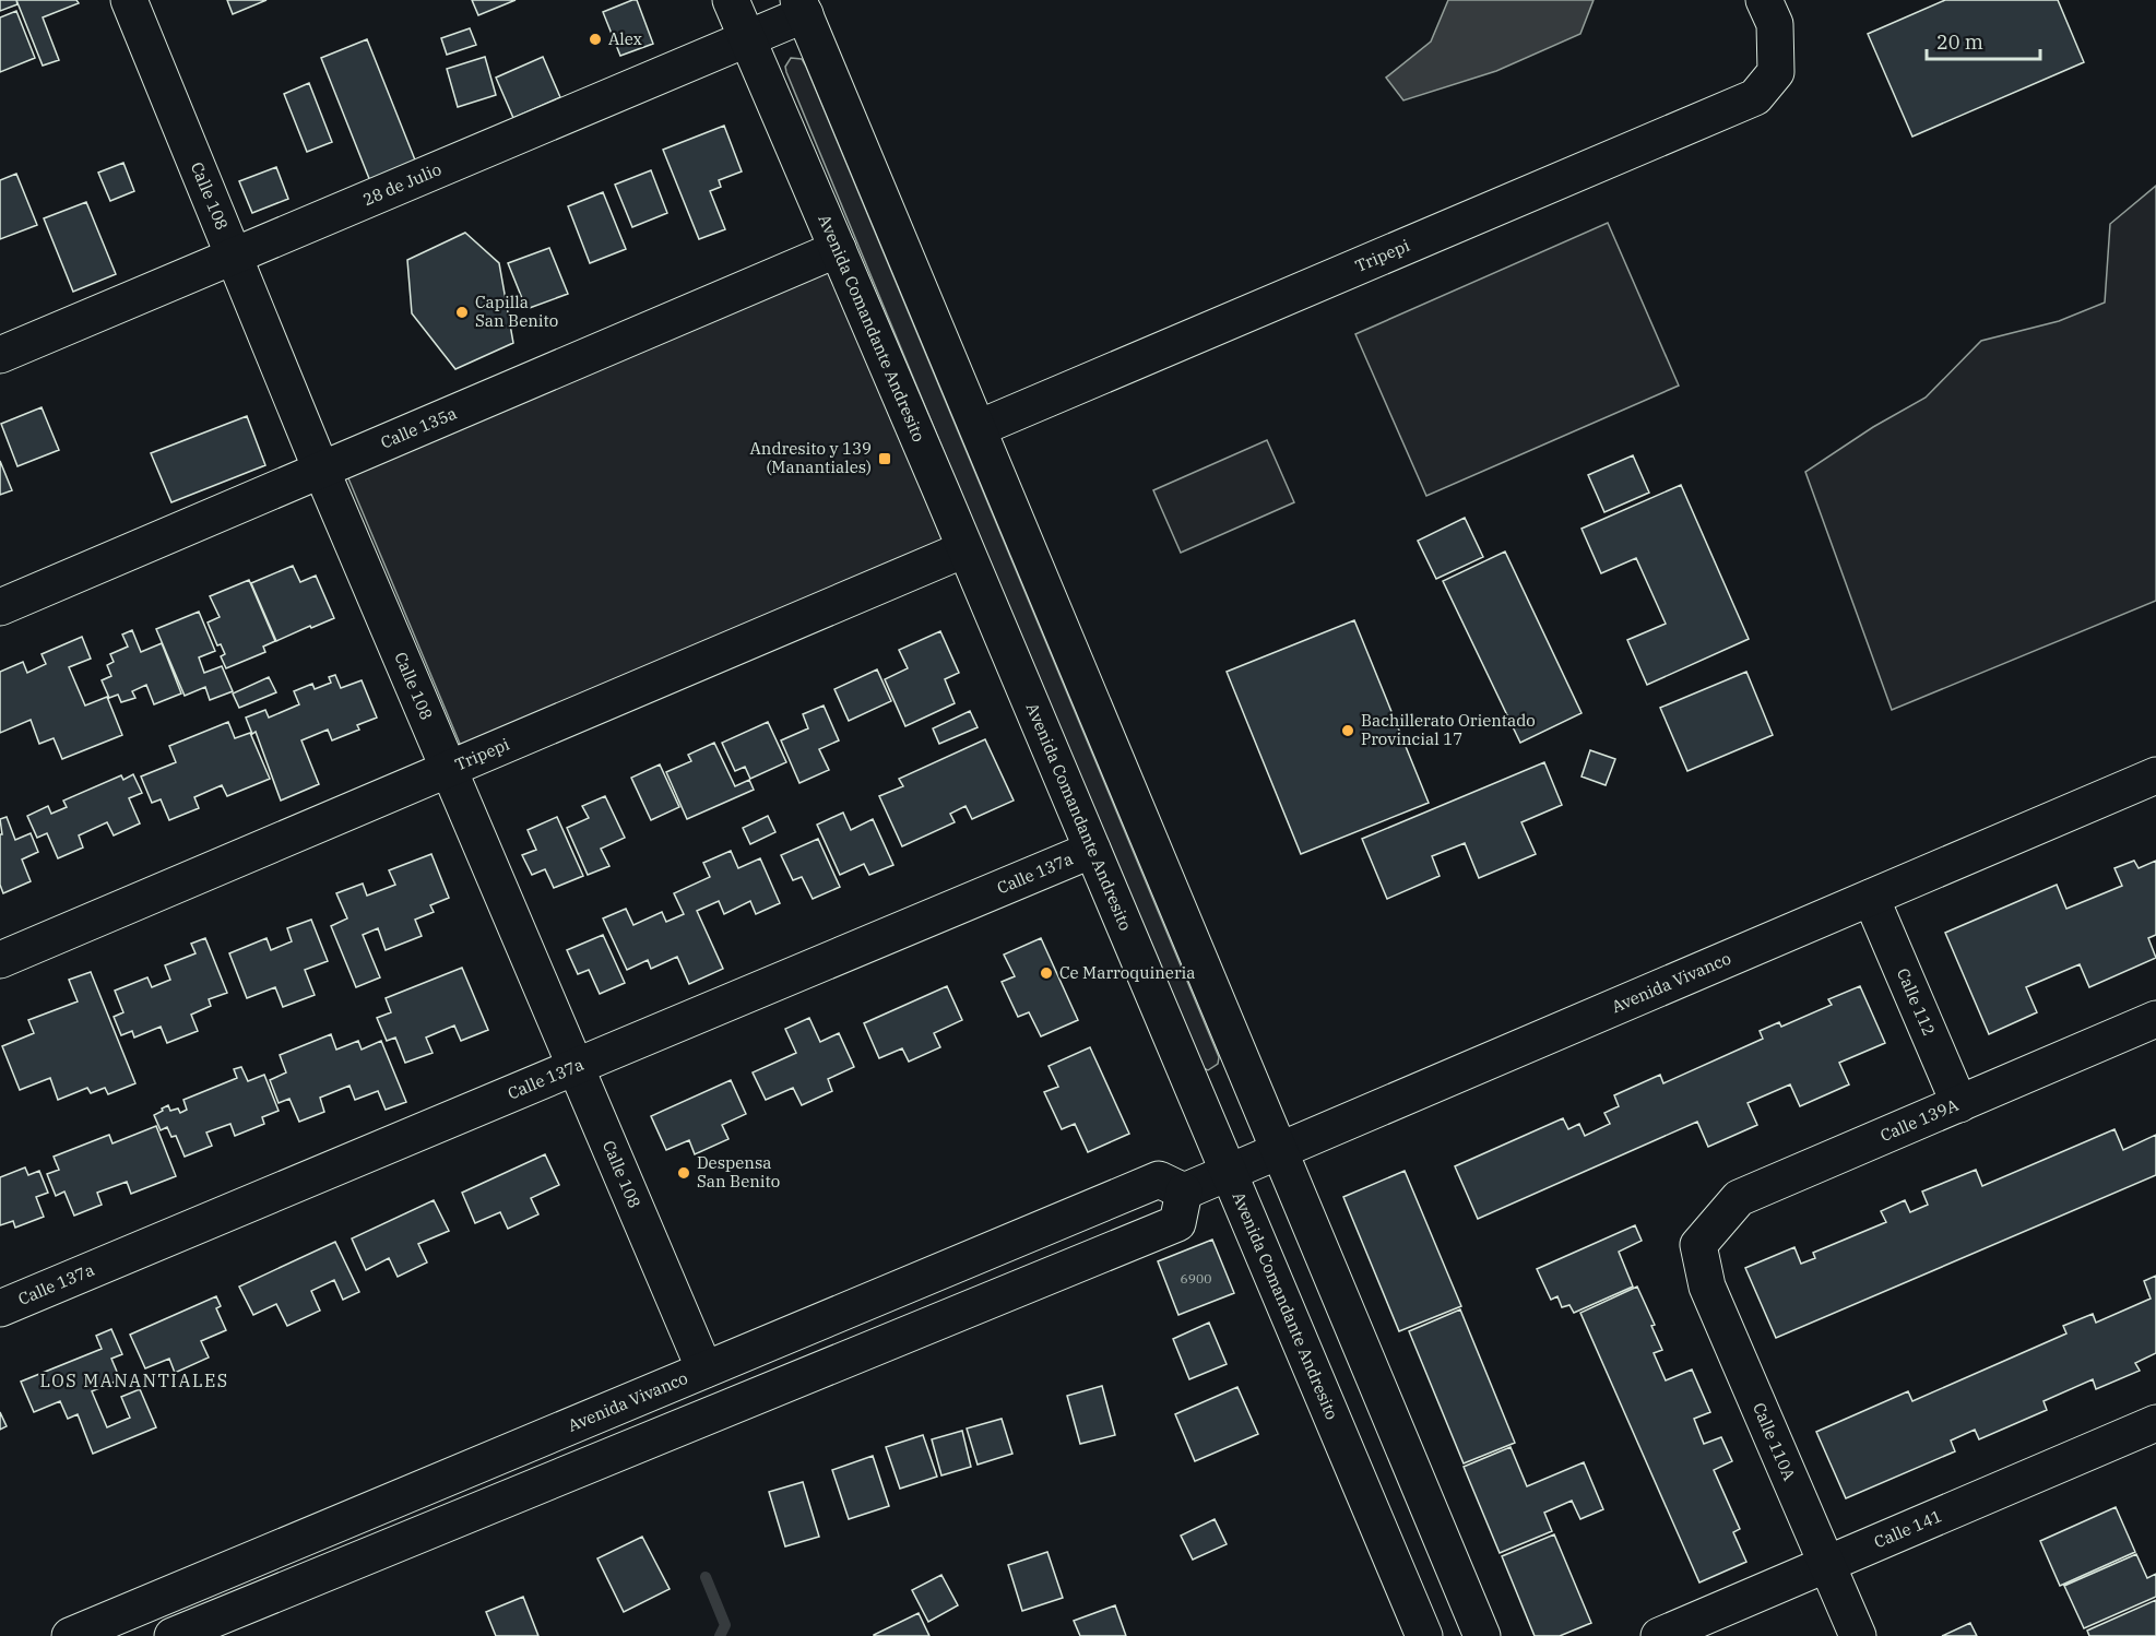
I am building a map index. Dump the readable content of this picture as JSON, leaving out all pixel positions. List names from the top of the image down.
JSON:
{
  "streets": {
    "street": [
      "28 de Julio",
      "Calle 108",
      "Tripepi",
      "Avenida Comandante Andresito",
      "Calle 135a",
      "Calle 137a",
      "Avenida Vivanco",
      "Calle 112",
      "Calle 139A",
      "Calle 110A",
      "Calle 141"
    ]
  },
  "crossings": [
    ["28 de Julio", "Calle 108"],
    ["28 de Julio", "Avenida Comandante Andresito"],
    ["Calle 108", "Tripepi"],
    ["Calle 108", "Calle 135a"],
    ["Calle 108", "Calle 137a"],
    ["Calle 108", "Avenida Vivanco"],
    ["Tripepi", "Avenida Comandante Andresito"],
    ["Avenida Comandante Andresito", "Calle 135a"],
    ["Avenida Comandante Andresito", "Calle 137a"],
    ["Avenida Comandante Andresito", "Avenida Vivanco"],
    ["Avenida Vivanco", "Calle 112"],
    ["Calle 112", "Calle 139A"],
    ["Calle 139A", "Calle 110A"],
    ["Calle 110A", "Calle 141"]
  ],
  "districts": ["LOS MANANTIALES"],
  "places": {
    "other": [
      "Alex",
      "Capilla San Benito",
      "Bachillerato Orientado Provincial 17",
      "Ce Marroquineria",
      "Despensa San Benito"
    ],
    "transit": ["Andresito y 139 (Manantiales)"]
  },
  "house_numbers": ["6900"],
  "scale_bar": "20 m"
}
